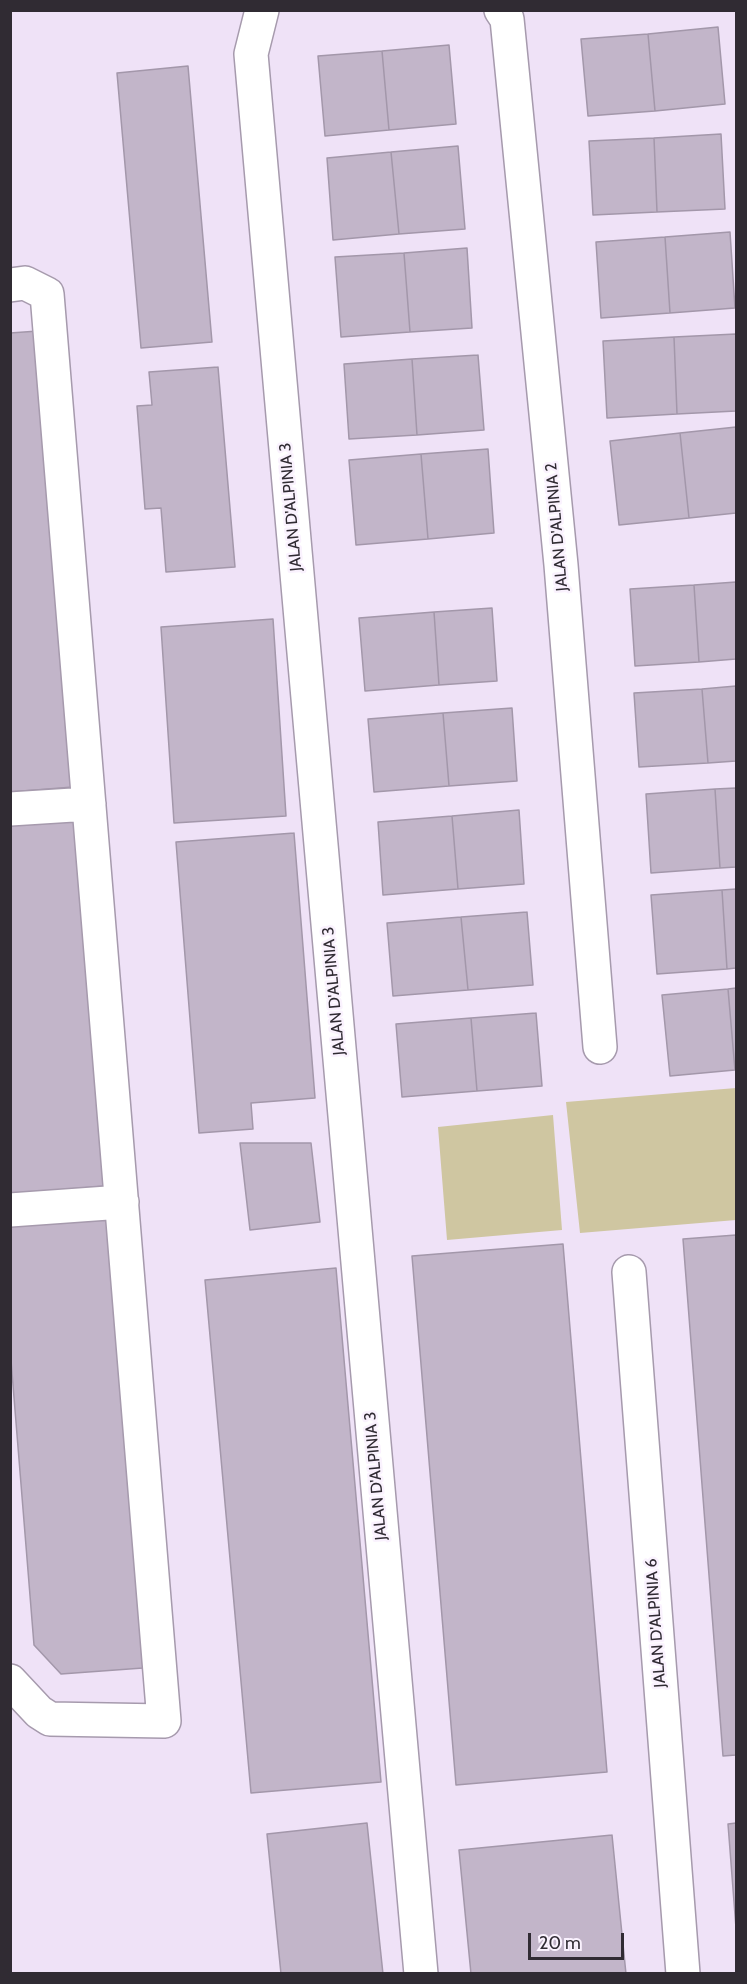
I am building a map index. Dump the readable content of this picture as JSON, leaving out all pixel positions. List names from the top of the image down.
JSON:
{
  "streets": {
    "street": ["JALAN D'ALPINIA 3", "JALAN D'ALPINIA 2", "JALAN D'ALPINIA 6"]
  },
  "scale_bar": "20 m"
}
